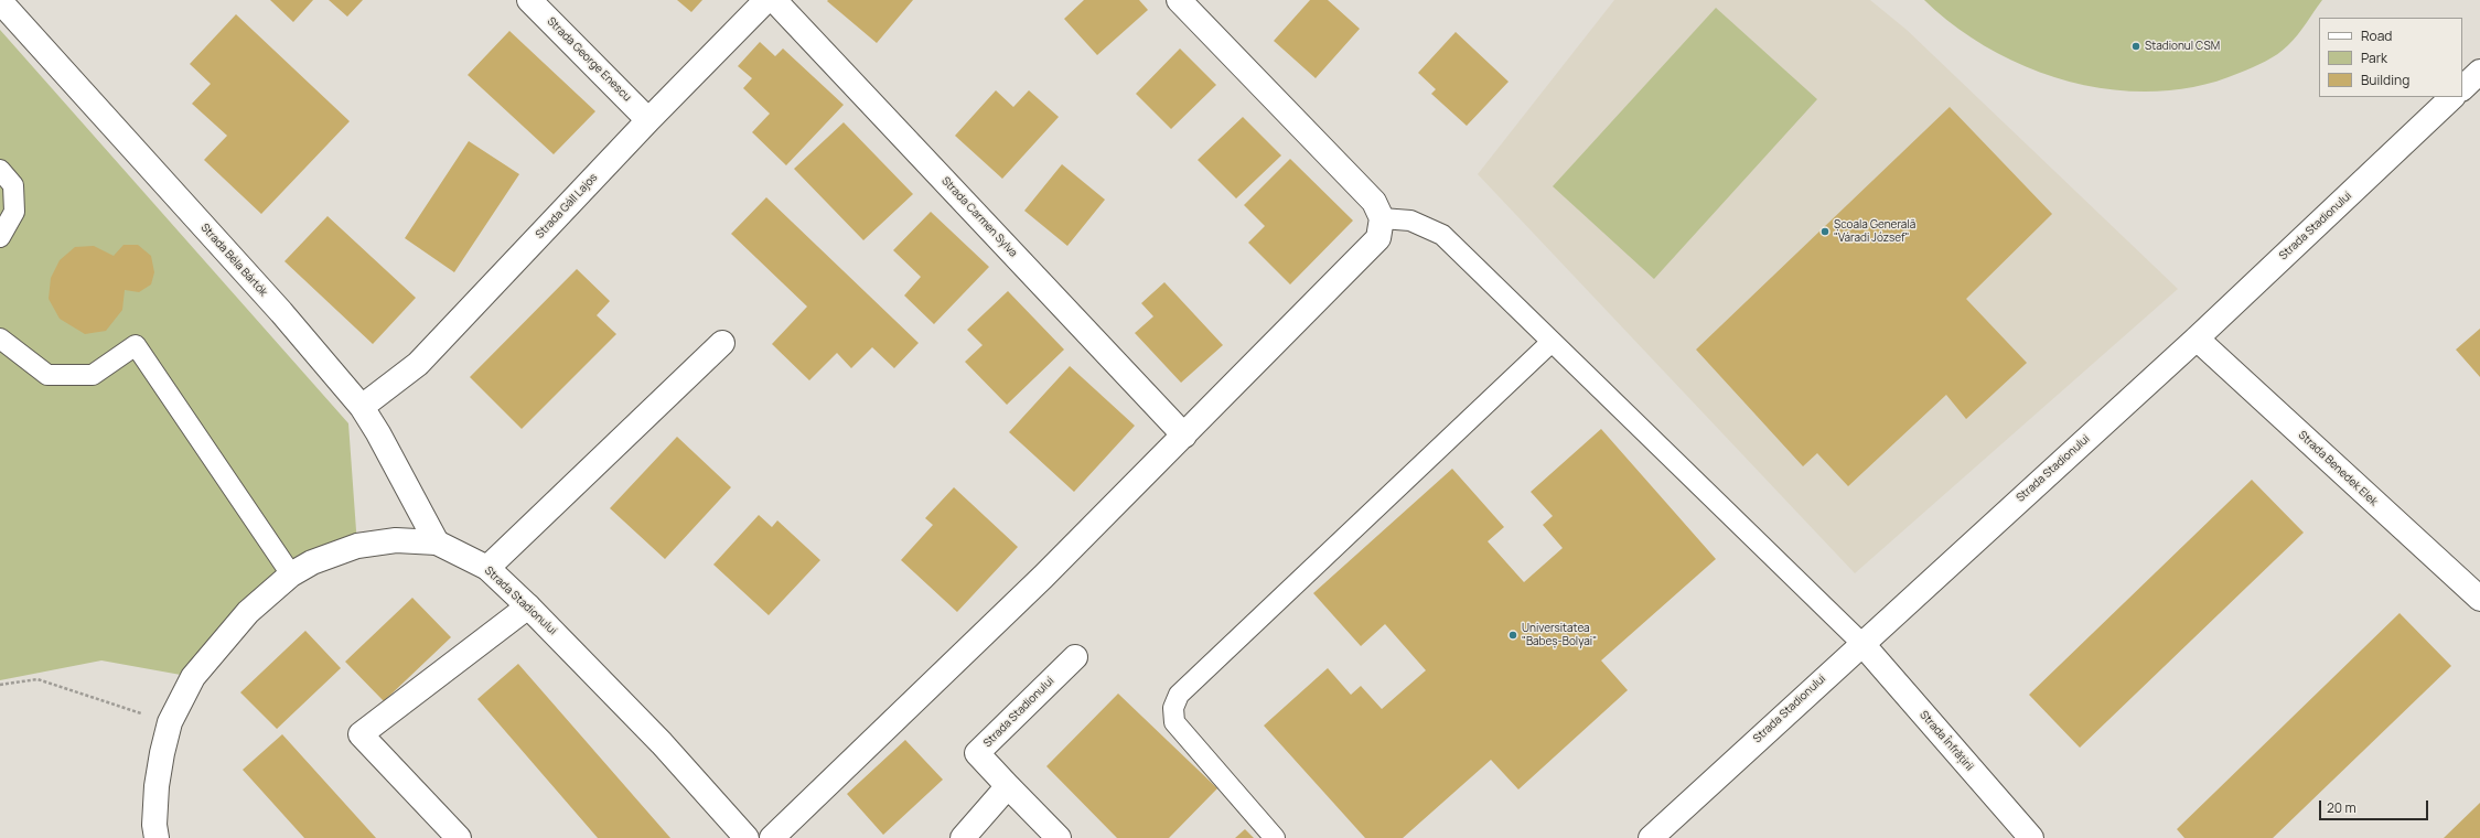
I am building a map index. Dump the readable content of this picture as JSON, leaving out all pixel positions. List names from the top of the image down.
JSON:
{
  "streets": {
    "street": [
      "Strada George Enescu",
      "Strada Gáll Lajos",
      "Strada Carmen Sylva",
      "Strada Stadionului",
      "Strada Béla Bártók",
      "Strada Benedek Elek",
      "Strada Înfrățirii"
    ]
  },
  "crossings": [
    ["Strada George Enescu", "Strada Gáll Lajos"],
    ["Strada Gáll Lajos", "Strada Béla Bártók"],
    ["Strada Stadionului", "Strada Béla Bártók"],
    ["Strada Stadionului", "Strada Benedek Elek"],
    ["Strada Stadionului", "Strada Înfrățirii"]
  ],
  "places": ["Stadionul CSM", "Școala Generală \"Váradi József\"", "Universitatea \"Babeș-Bolyai\""],
  "legend": ["Road", "Park", "Building"],
  "scale_bar": "20 m"
}
